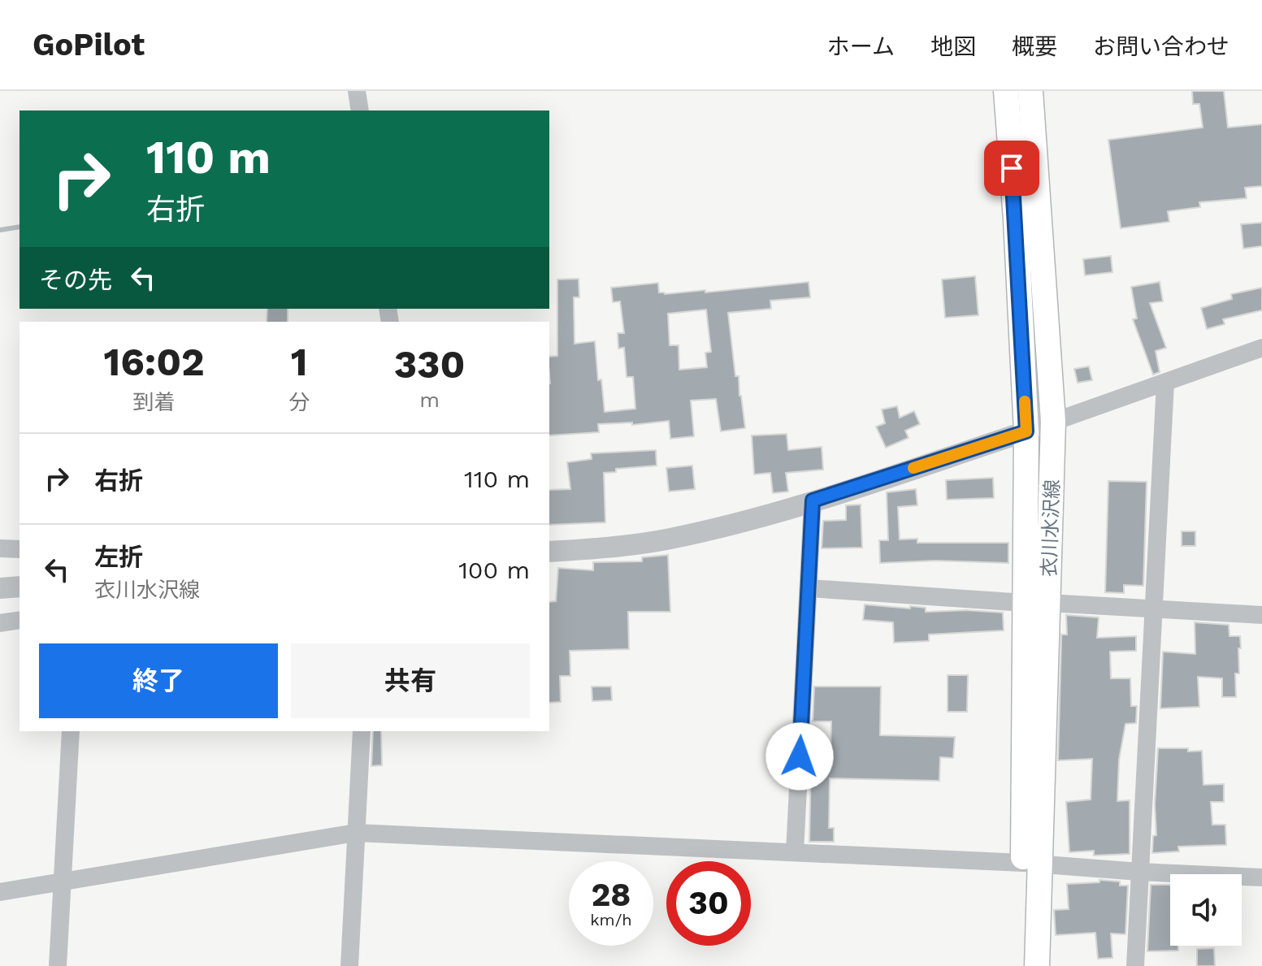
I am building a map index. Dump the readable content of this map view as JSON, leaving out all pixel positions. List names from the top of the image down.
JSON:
{
  "streets": {
    "main road": ["衣川水沢線"]
  },
  "page": {
    "header": "GoPilot",
    "nav": [
      "ホーム",
      "地図",
      "概要",
      "お問い合わせ"
    ],
    "turn": ["110 m", "右折"],
    "then": "その先",
    "eta": [
      "16:02",
      "到着",
      "1",
      "分",
      "330",
      "m"
    ],
    "list": [
      {
        "name": "右折",
        "value": "110 m"
      },
      {
        "name": "左折",
        "note": "衣川水沢線",
        "value": "100 m"
      }
    ],
    "buttons": ["終了", "共有"],
    "speed": "28 km/h",
    "limit": "30"
  }
}
